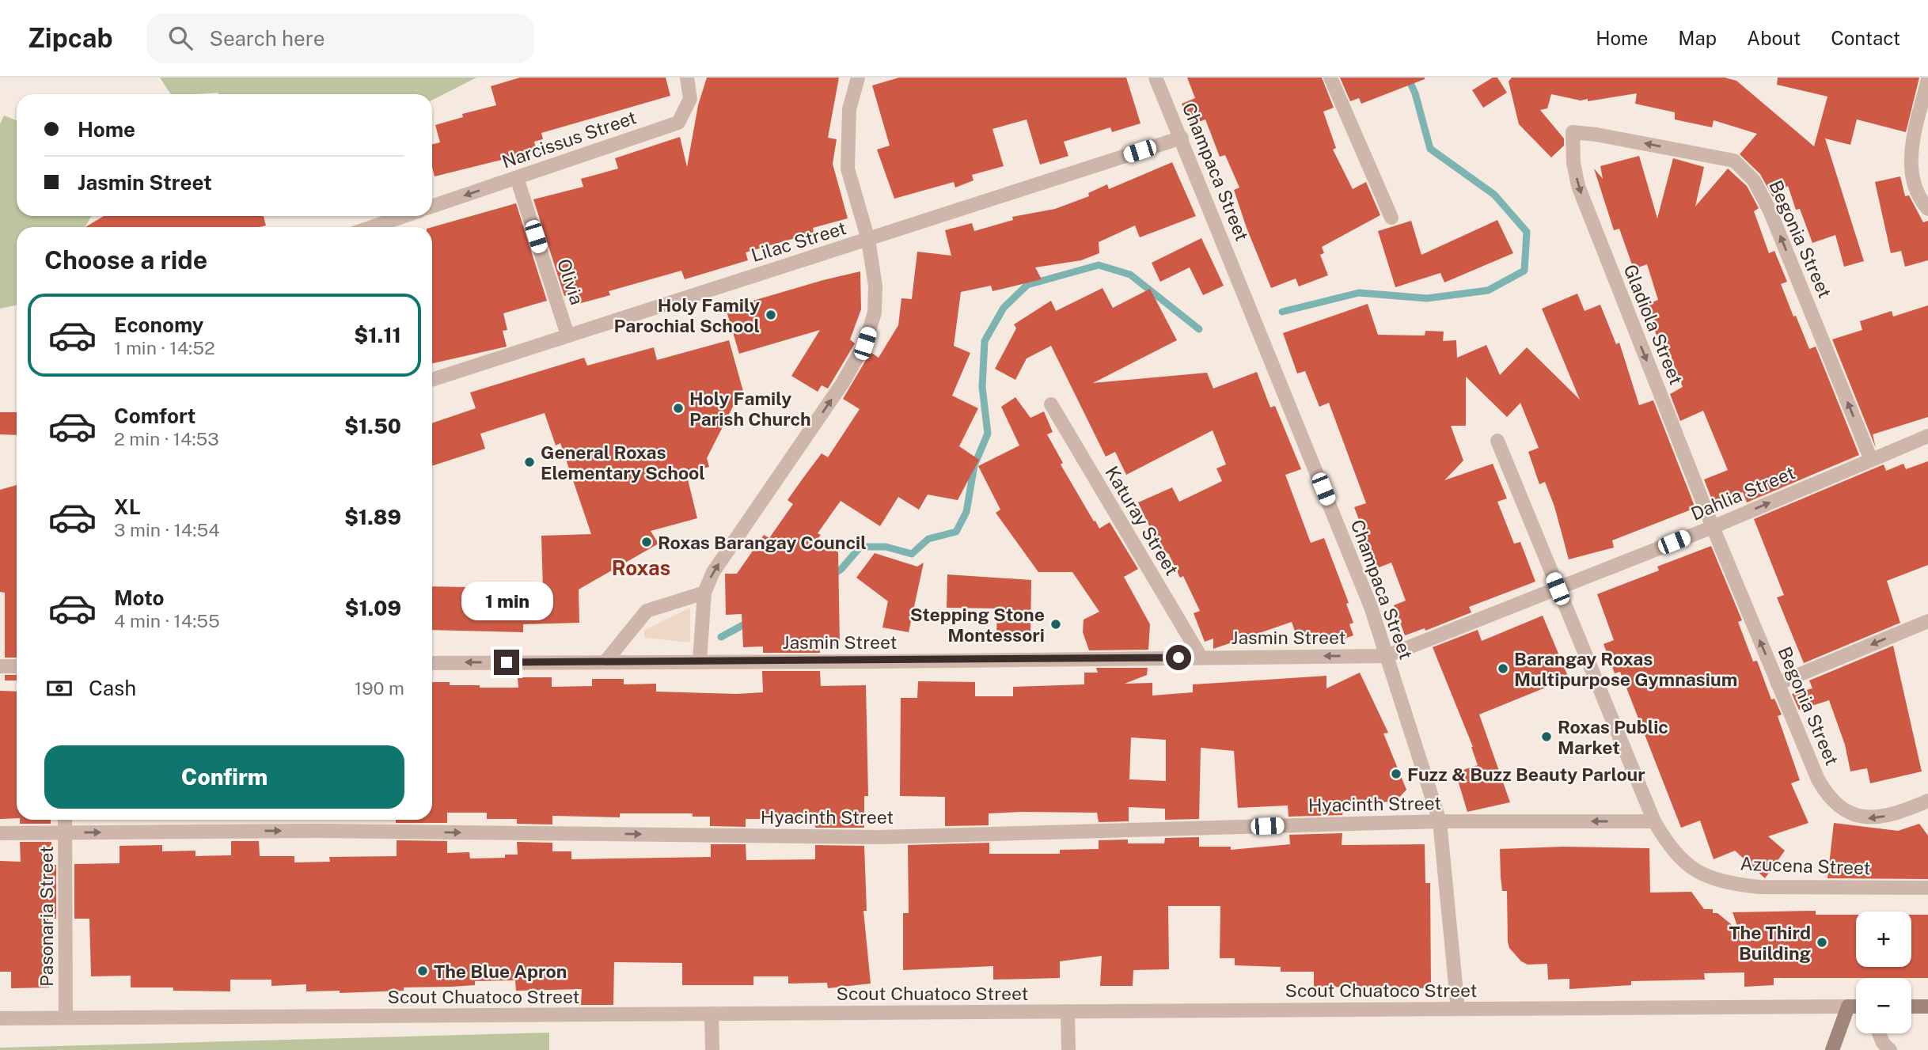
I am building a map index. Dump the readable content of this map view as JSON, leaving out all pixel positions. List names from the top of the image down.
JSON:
{
  "streets": {
    "main road": ["Scout Chuatoco Street"],
    "street": [
      "Narcissus Street",
      "Champaca Street",
      "Begonia Street",
      "Lilac Street",
      "Olivia",
      "Gladiola Street",
      "Dahlia Street",
      "Katuray Street",
      "Jasmin Street",
      "Hyacinth Street",
      "Azucena Street",
      "Pasonaria Street"
    ]
  },
  "crossings": [
    ["Narcissus Street", "Olivia"],
    ["Champaca Street", "Lilac Street"],
    ["Champaca Street", "Dahlia Street"],
    ["Champaca Street", "Jasmin Street"],
    ["Champaca Street", "Hyacinth Street"],
    ["Champaca Street", "Scout Chuatoco Street"],
    ["Begonia Street", "Gladiola Street"],
    ["Begonia Street", "Dahlia Street"],
    ["Lilac Street", "Olivia"],
    ["Gladiola Street", "Dahlia Street"],
    ["Dahlia Street", "Jasmin Street"],
    ["Dahlia Street", "Azucena Street"],
    ["Katuray Street", "Jasmin Street"],
    ["Hyacinth Street", "Azucena Street"],
    ["Hyacinth Street", "Pasonaria Street"],
    ["Pasonaria Street", "Scout Chuatoco Street"]
  ],
  "one_way": ["Begonia Street", "Gladiola Street", "Jasmin Street"],
  "districts": ["Roxas"],
  "places": [
    "Holy Family Parochial School",
    "Holy Family Parish Church",
    "General Roxas Elementary School",
    "Roxas Barangay Council",
    "Stepping Stone Montessori",
    "Barangay Roxas Multipurpose Gymnasium",
    "Roxas Public Market",
    "Fuzz & Buzz Beauty Parlour",
    "The Third Building",
    "The Blue Apron"
  ],
  "page": {
    "header": "Zipcab",
    "search": "Search here",
    "nav": [
      "Home",
      "Map",
      "About",
      "Contact"
    ],
    "banner": ["Home", "Jasmin Street"],
    "heading": "Choose a ride",
    "list": [
      {
        "name": "Economy",
        "note": "1 min · 14:52",
        "value": "$1.11"
      },
      {
        "name": "Comfort",
        "note": "2 min · 14:53",
        "value": "$1.50"
      },
      {
        "name": "XL",
        "note": "3 min · 14:54",
        "value": "$1.89"
      },
      {
        "name": "Moto",
        "note": "4 min · 14:55",
        "value": "$1.09"
      }
    ],
    "bubble": "1 min",
    "pay": ["Cash", "190 m"],
    "buttons": "Confirm",
    "map_buttons": ["+", "−"]
  }
}
